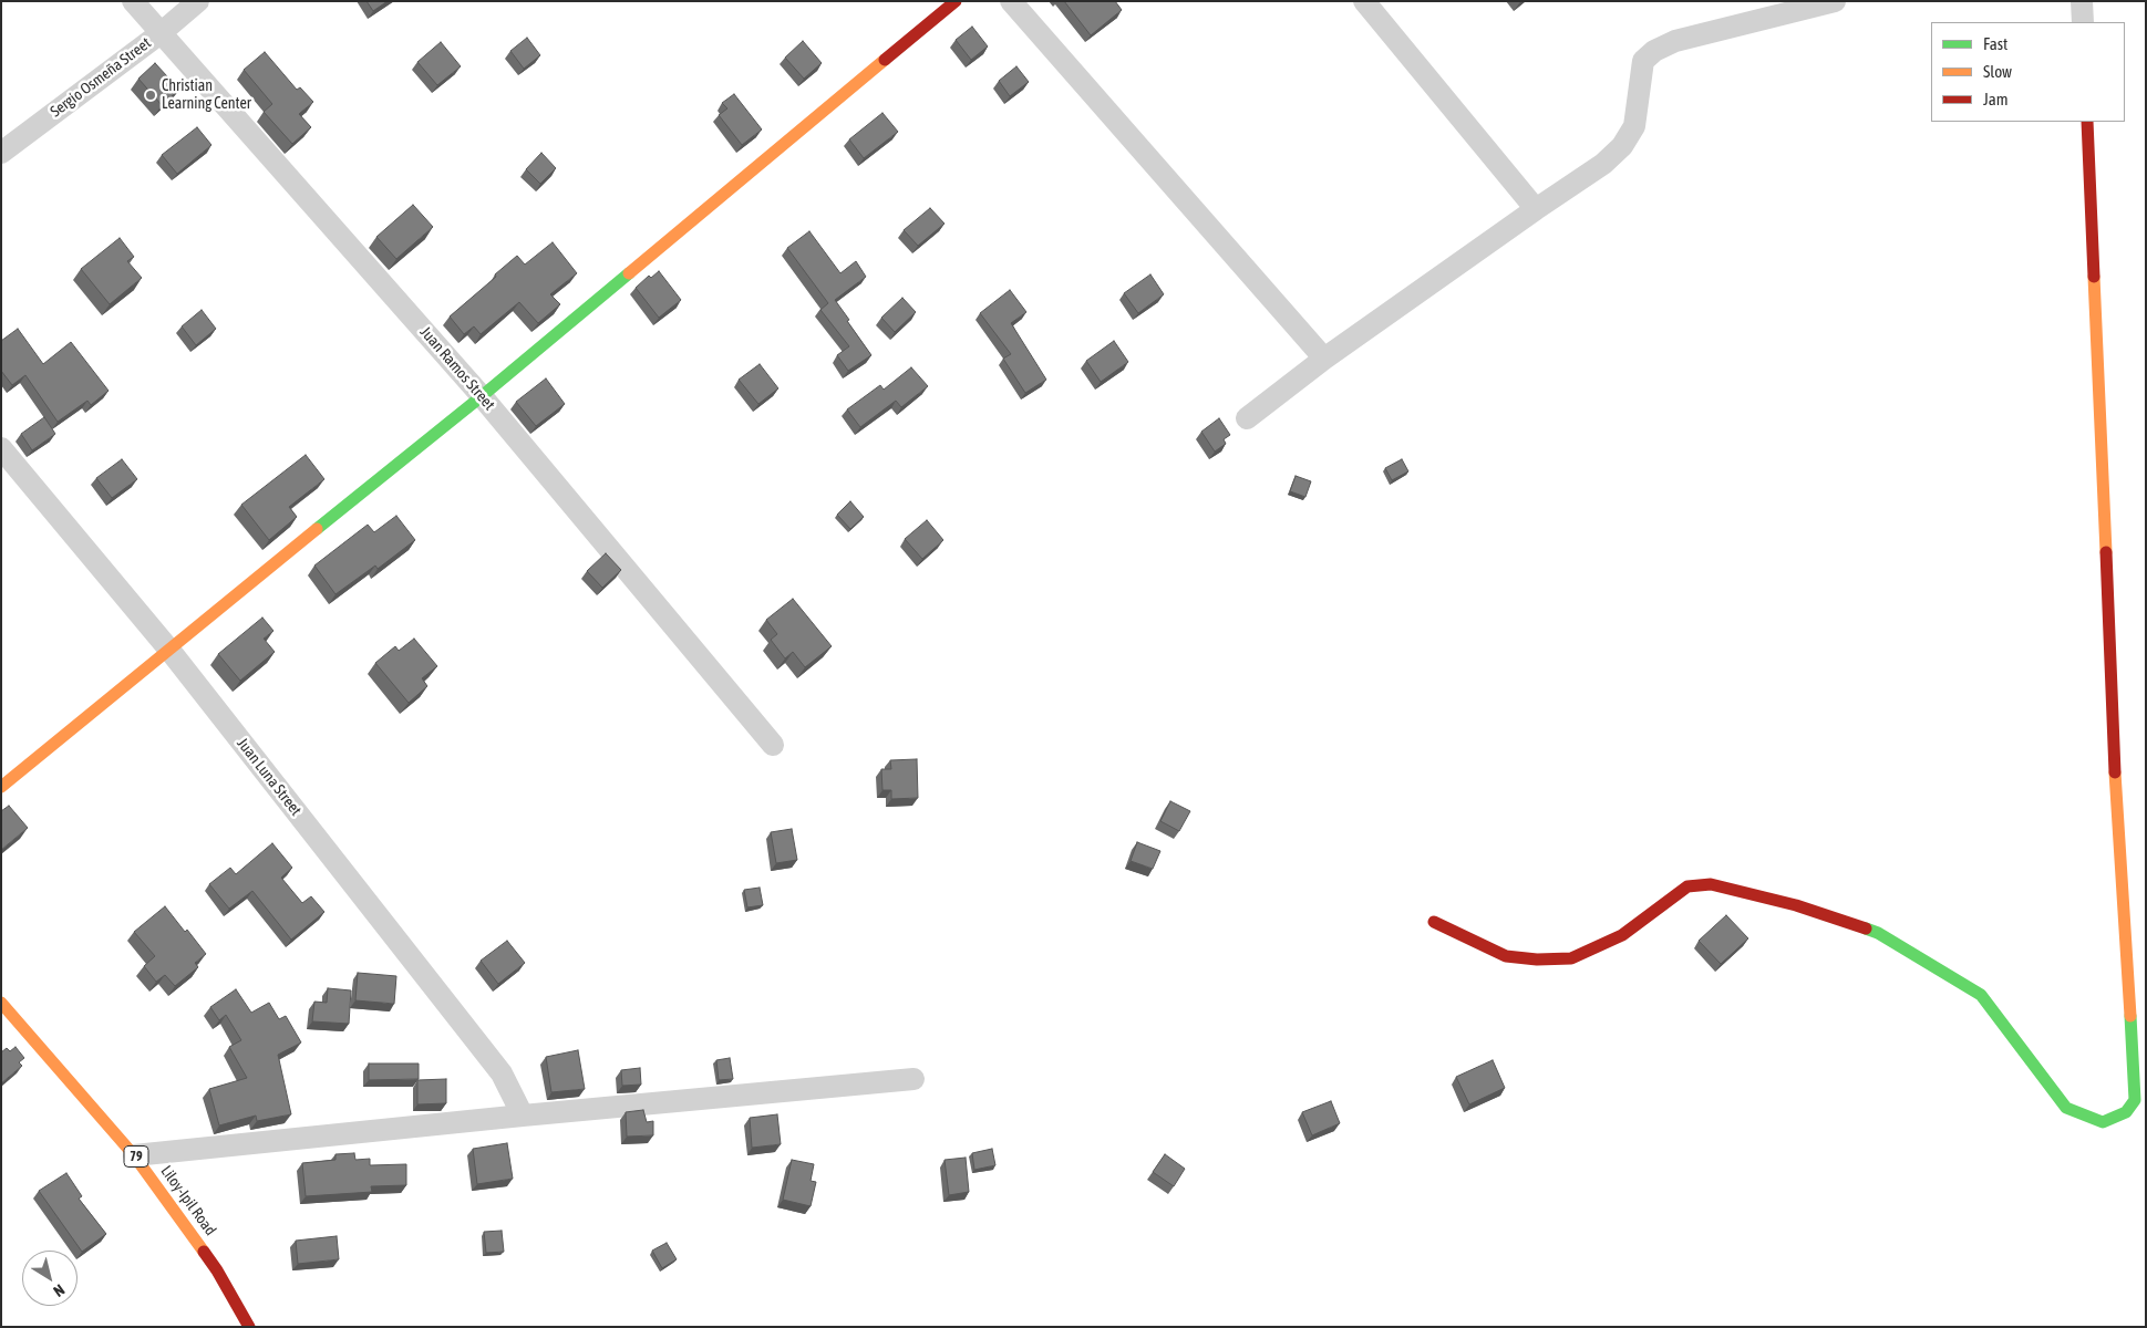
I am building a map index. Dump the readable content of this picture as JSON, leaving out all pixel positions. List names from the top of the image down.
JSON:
{
  "streets": {
    "main road": ["79", "Liloy-Ipil Road"],
    "street": ["Sergio Osmeña Street", "Juan Ramos Street", "Juan Luna Street"]
  },
  "crossings": [
    ["Sergio Osmeña Street", "Juan Ramos Street"]
  ],
  "places": ["Christian Learning Center"],
  "legend": ["Fast", "Slow", "Jam"],
  "north": "bottom right"
}
